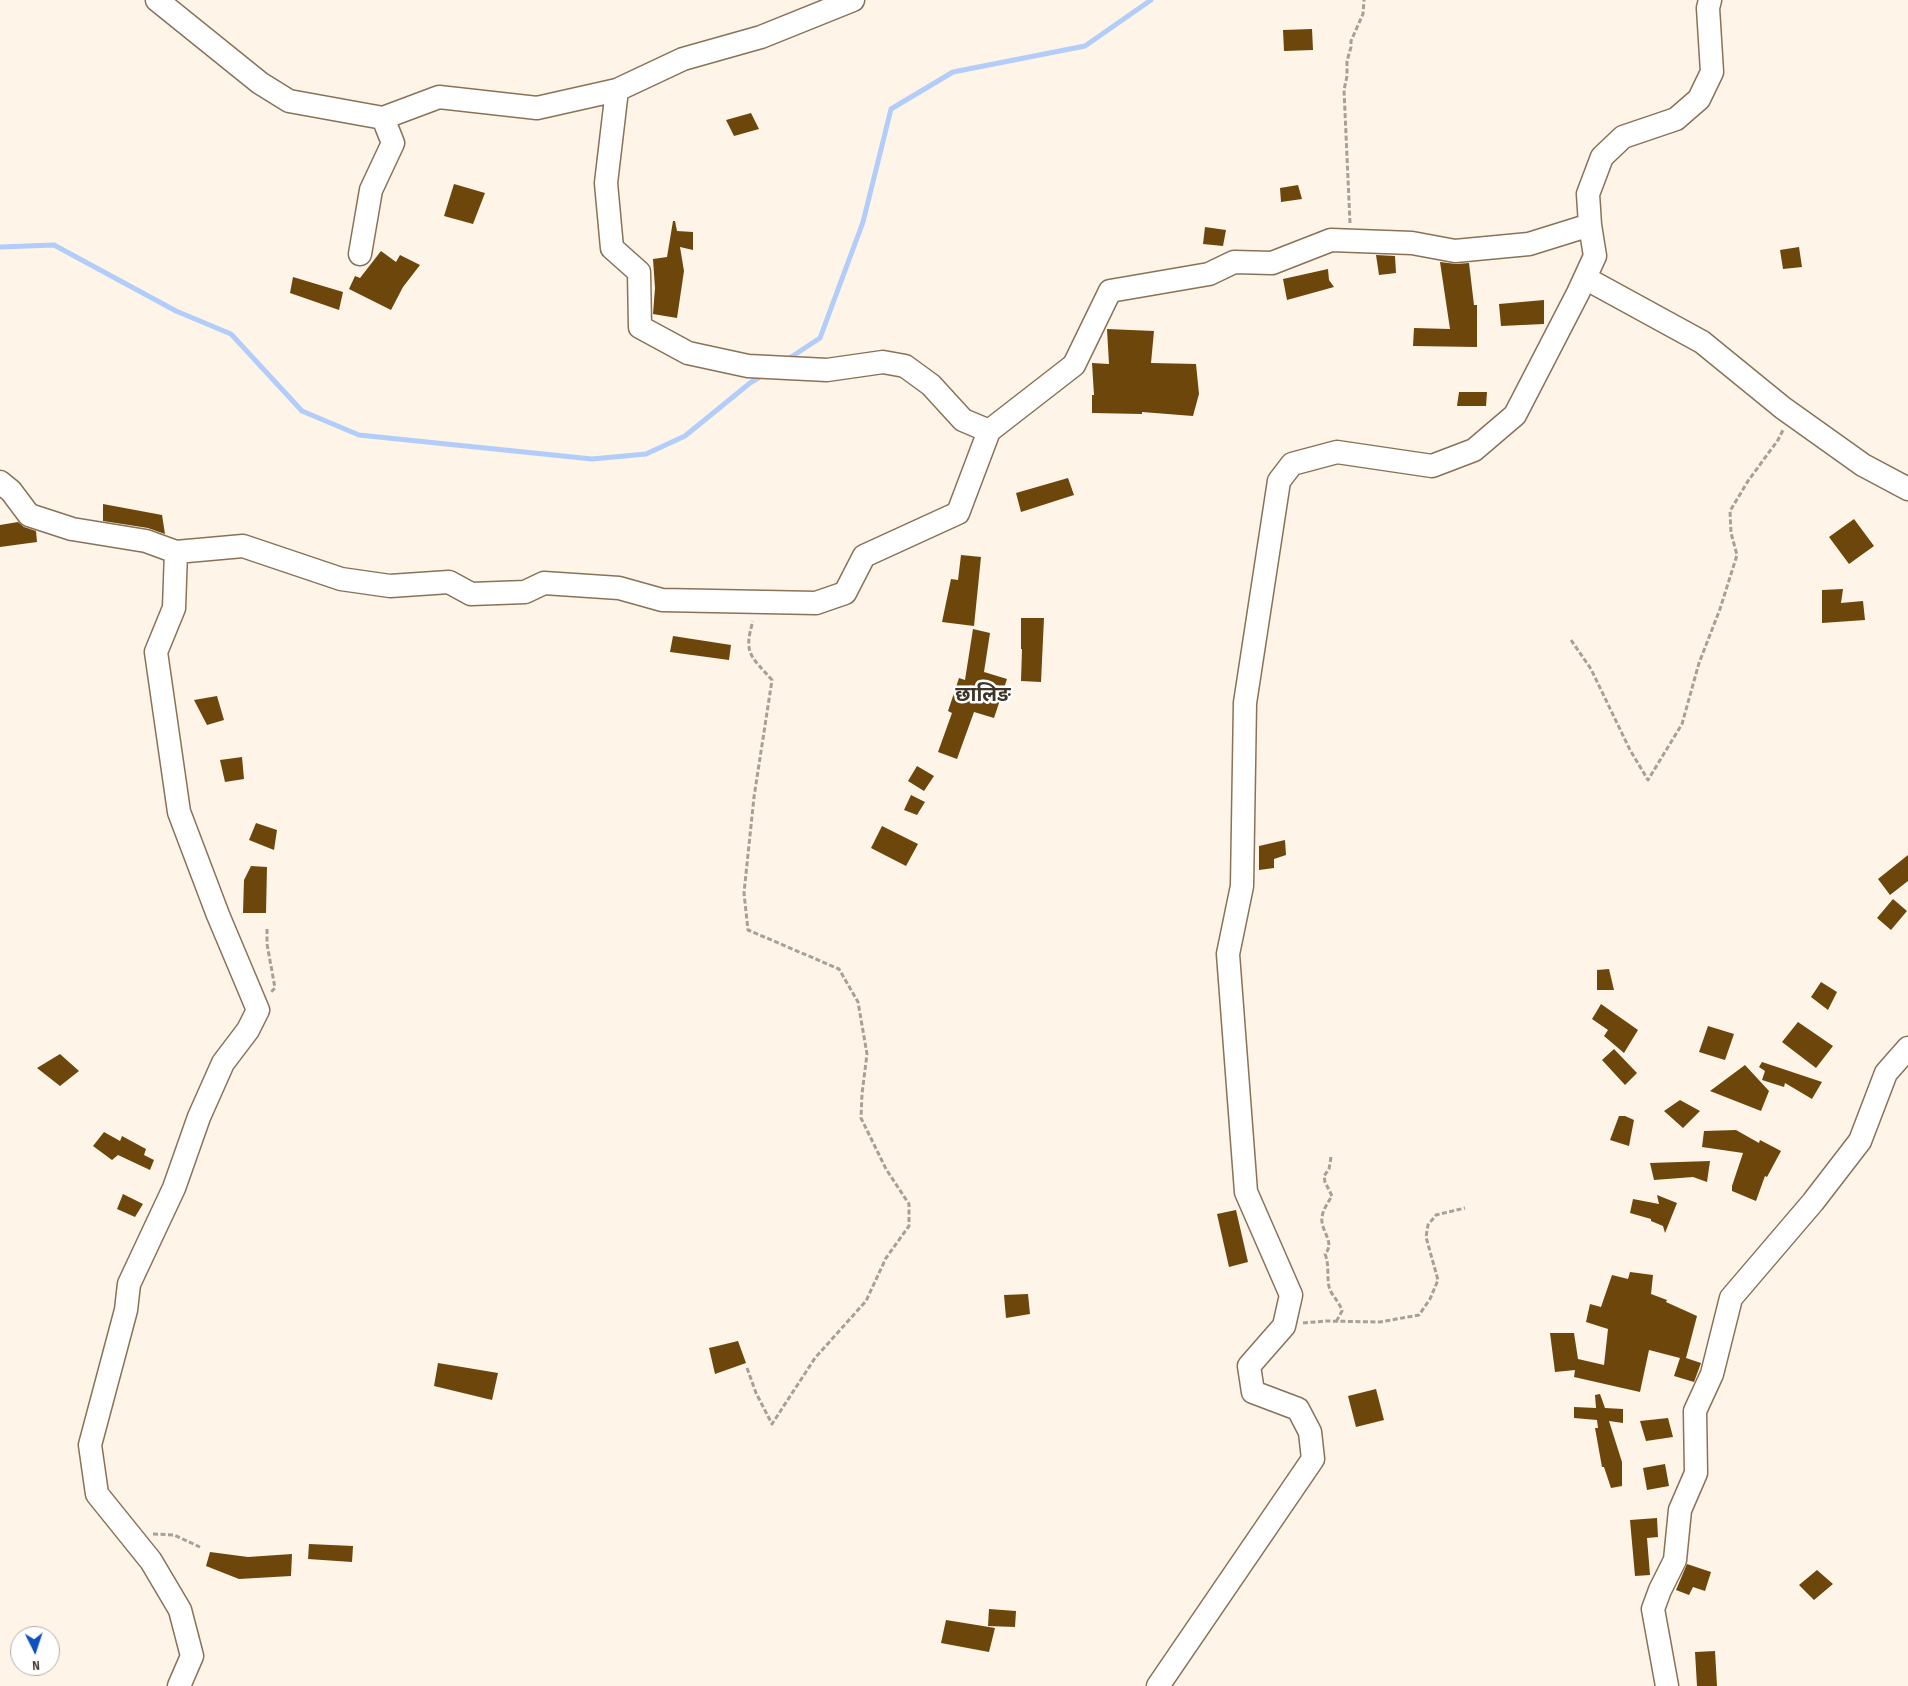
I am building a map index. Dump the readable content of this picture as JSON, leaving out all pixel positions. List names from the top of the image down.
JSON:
{
  "districts": ["छालिङ"],
  "north": "bottom"
}
